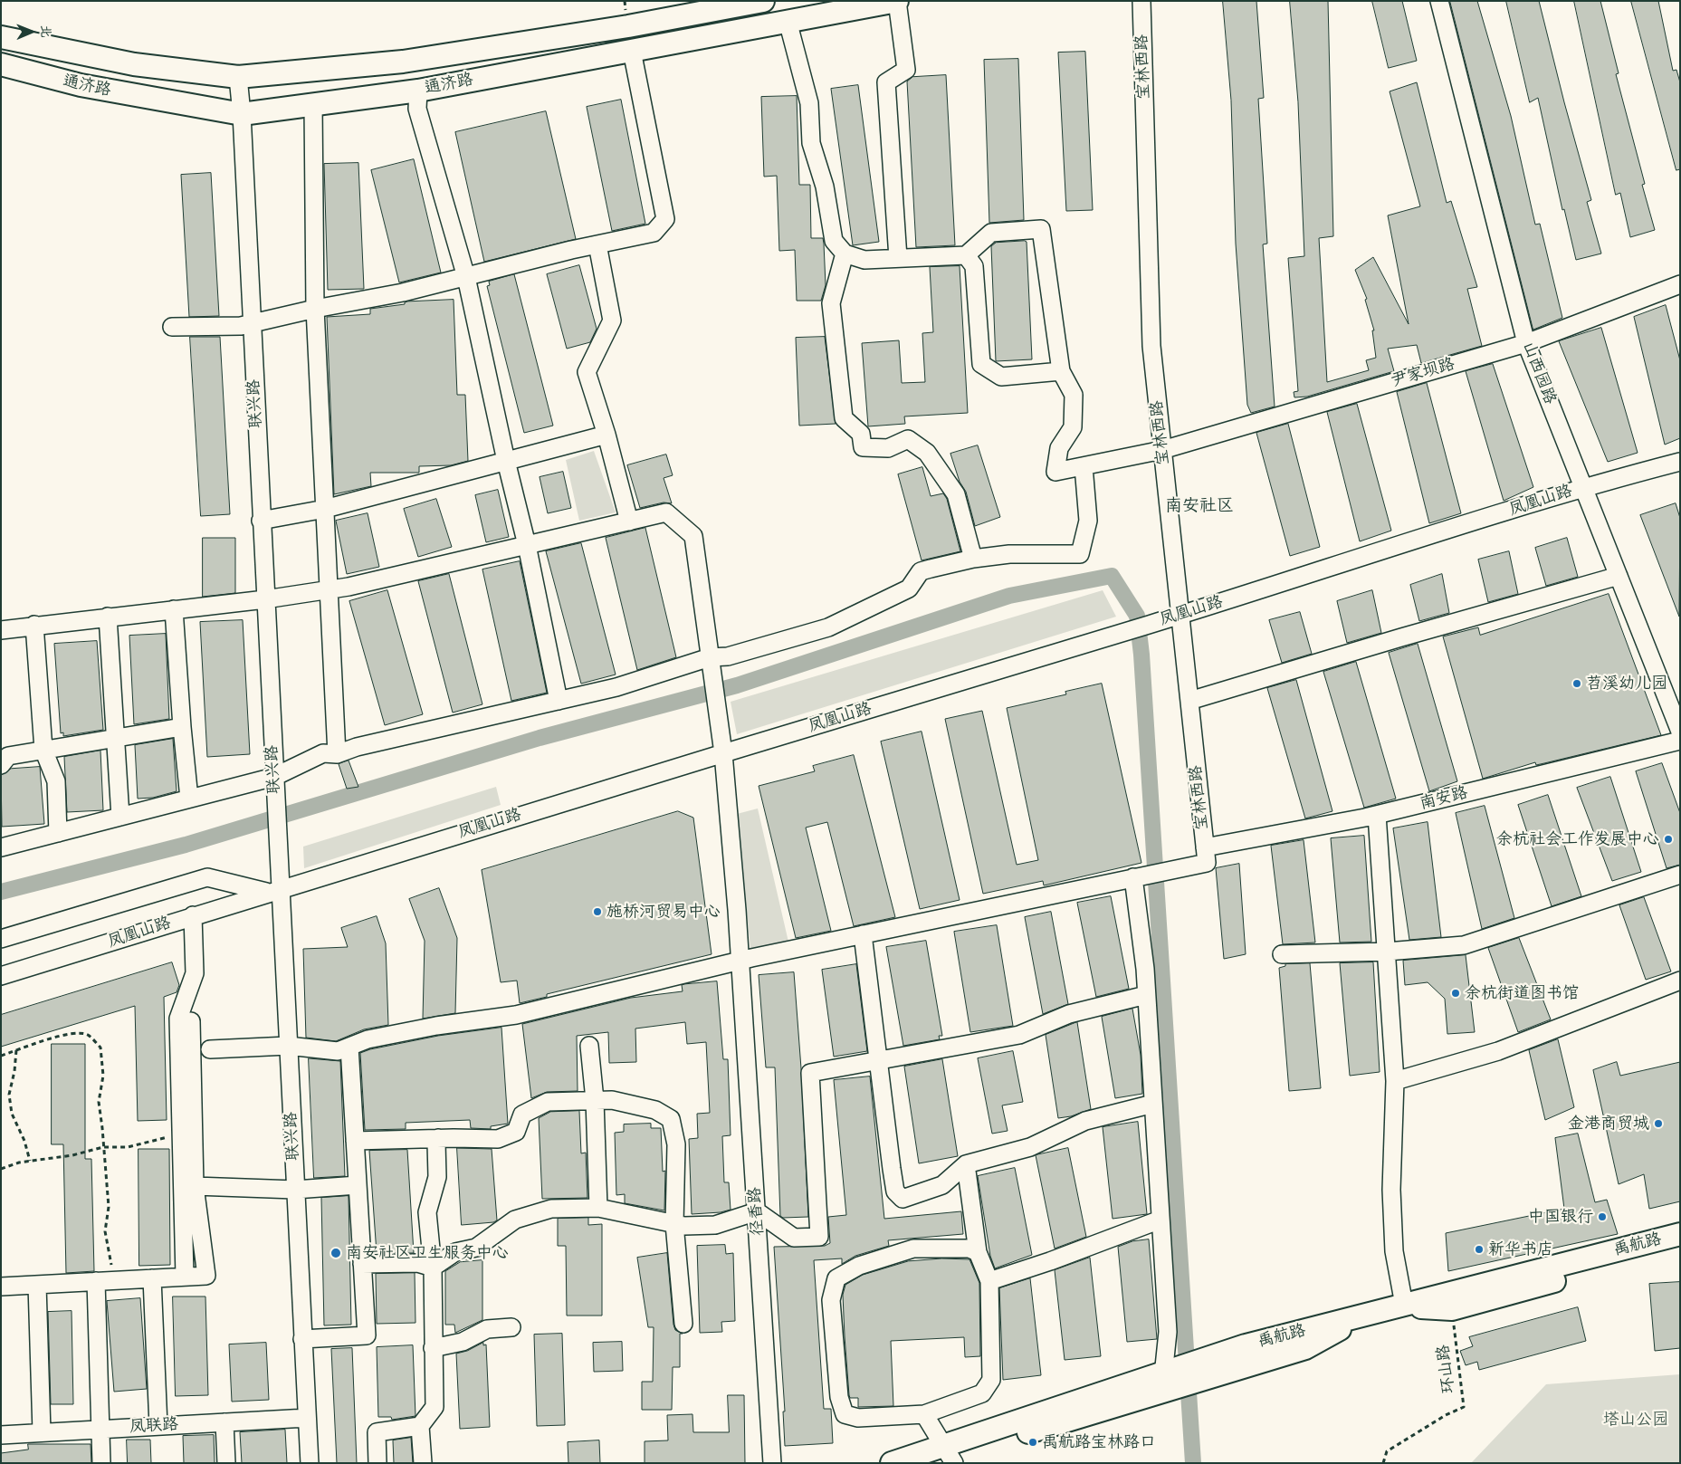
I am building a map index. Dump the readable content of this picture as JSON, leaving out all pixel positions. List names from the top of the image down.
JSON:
{
  "streets": {
    "main road": ["通济路", "禹航路"],
    "street": [
      "宝林西路",
      "尹家坝路",
      "山西园路",
      "联兴路",
      "凤凰山路",
      "南安路",
      "径香路",
      "凤联路"
    ],
    "path": ["环山路"]
  },
  "crossings": [
    ["宝林西路", "尹家坝路"],
    ["宝林西路", "凤凰山路"],
    ["宝林西路", "南安路"],
    ["通济路", "联兴路"],
    ["尹家坝路", "山西园路"],
    ["山西园路", "凤凰山路"],
    ["联兴路", "凤凰山路"],
    ["联兴路", "南安路"],
    ["联兴路", "凤联路"],
    ["凤凰山路", "径香路"],
    ["南安路", "径香路"],
    ["禹航路", "环山路"]
  ],
  "districts": ["南安社区"],
  "parks": ["塔山公园"],
  "places": [
    "苕溪幼儿园",
    "余杭社会工作发展中心",
    "施桥河贸易中心",
    "余杭街道图书馆",
    "金港商贸城",
    "中国银行",
    "新华书店",
    "南安社区卫生服务中心",
    "禹航路宝林路口"
  ],
  "north": "right"
}
